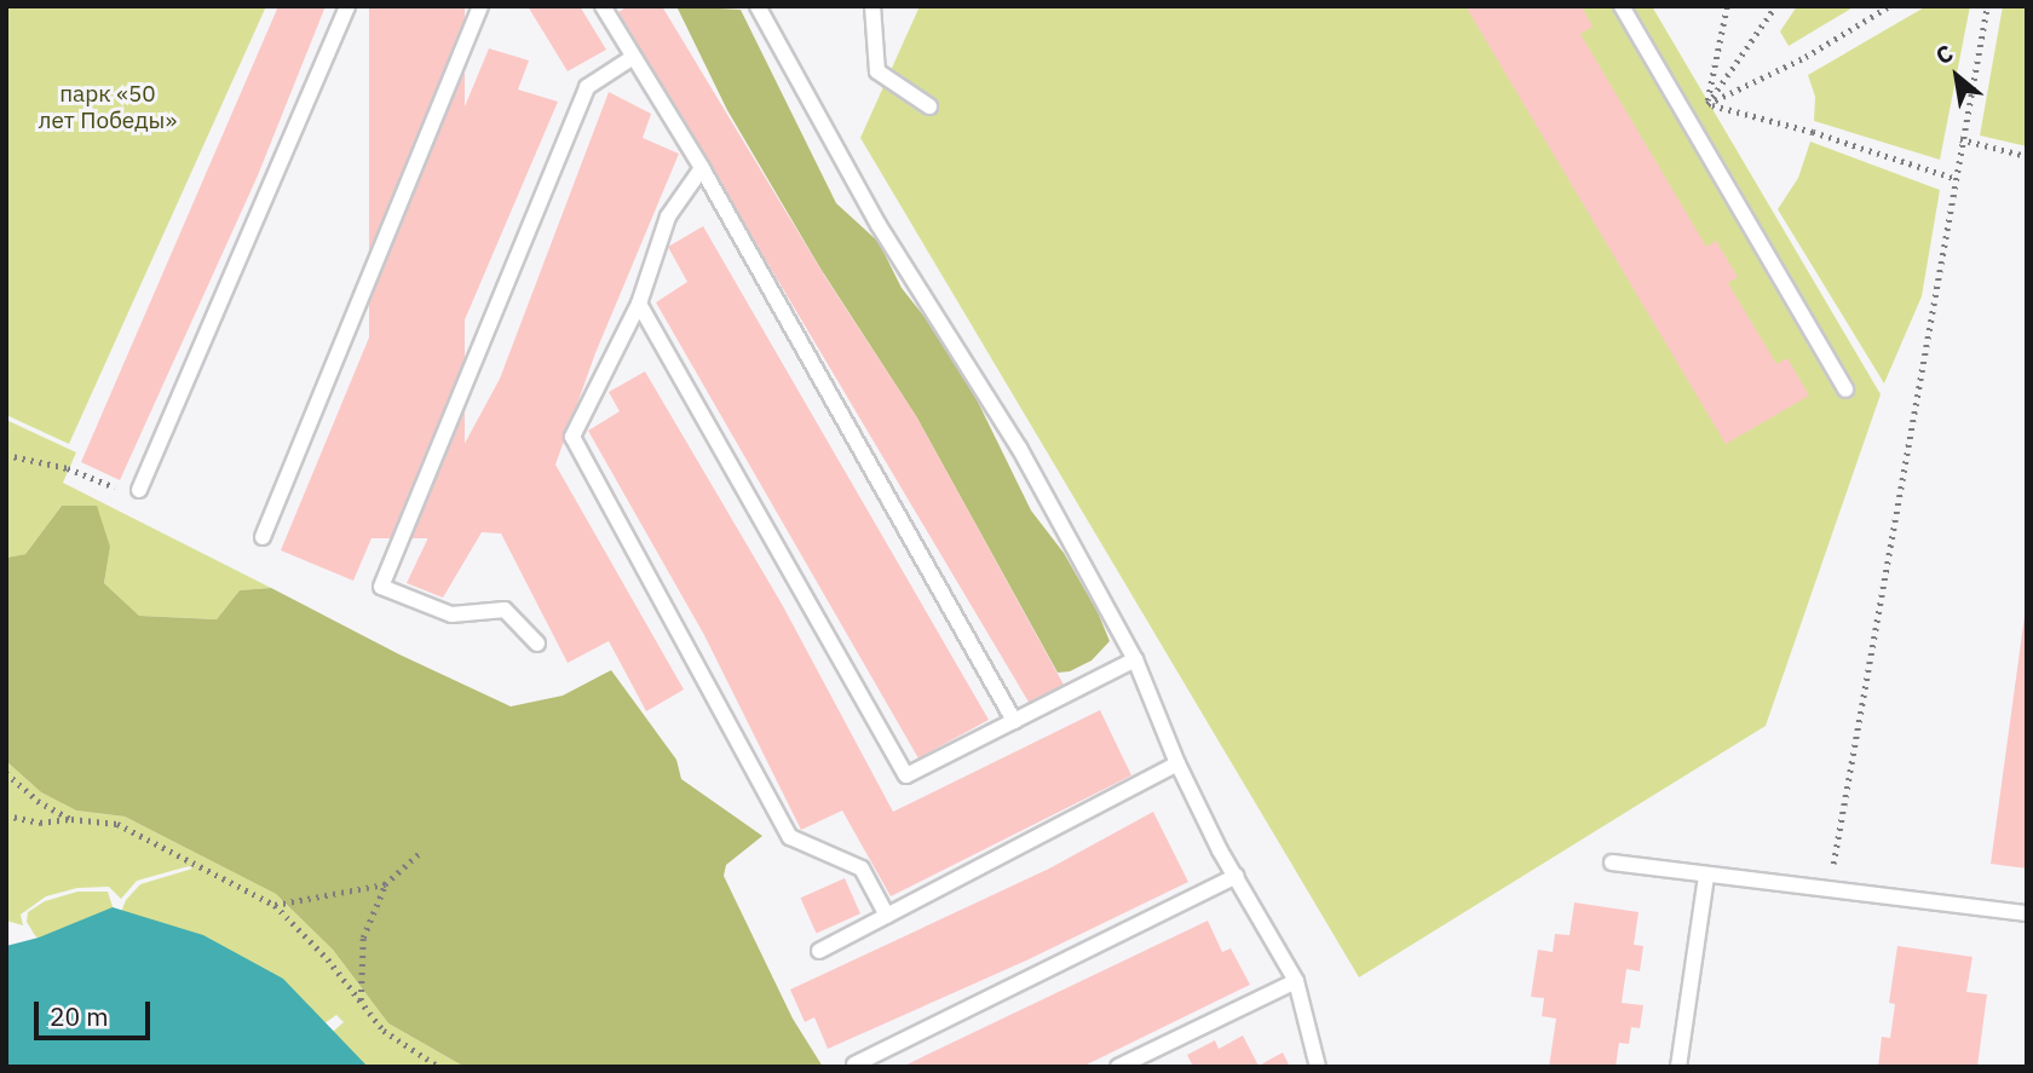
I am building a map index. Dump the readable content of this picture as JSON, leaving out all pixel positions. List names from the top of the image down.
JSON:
{
  "parks": ["парк «50 лет Победы»"],
  "scale_bar": "20 m",
  "north": "top left"
}
